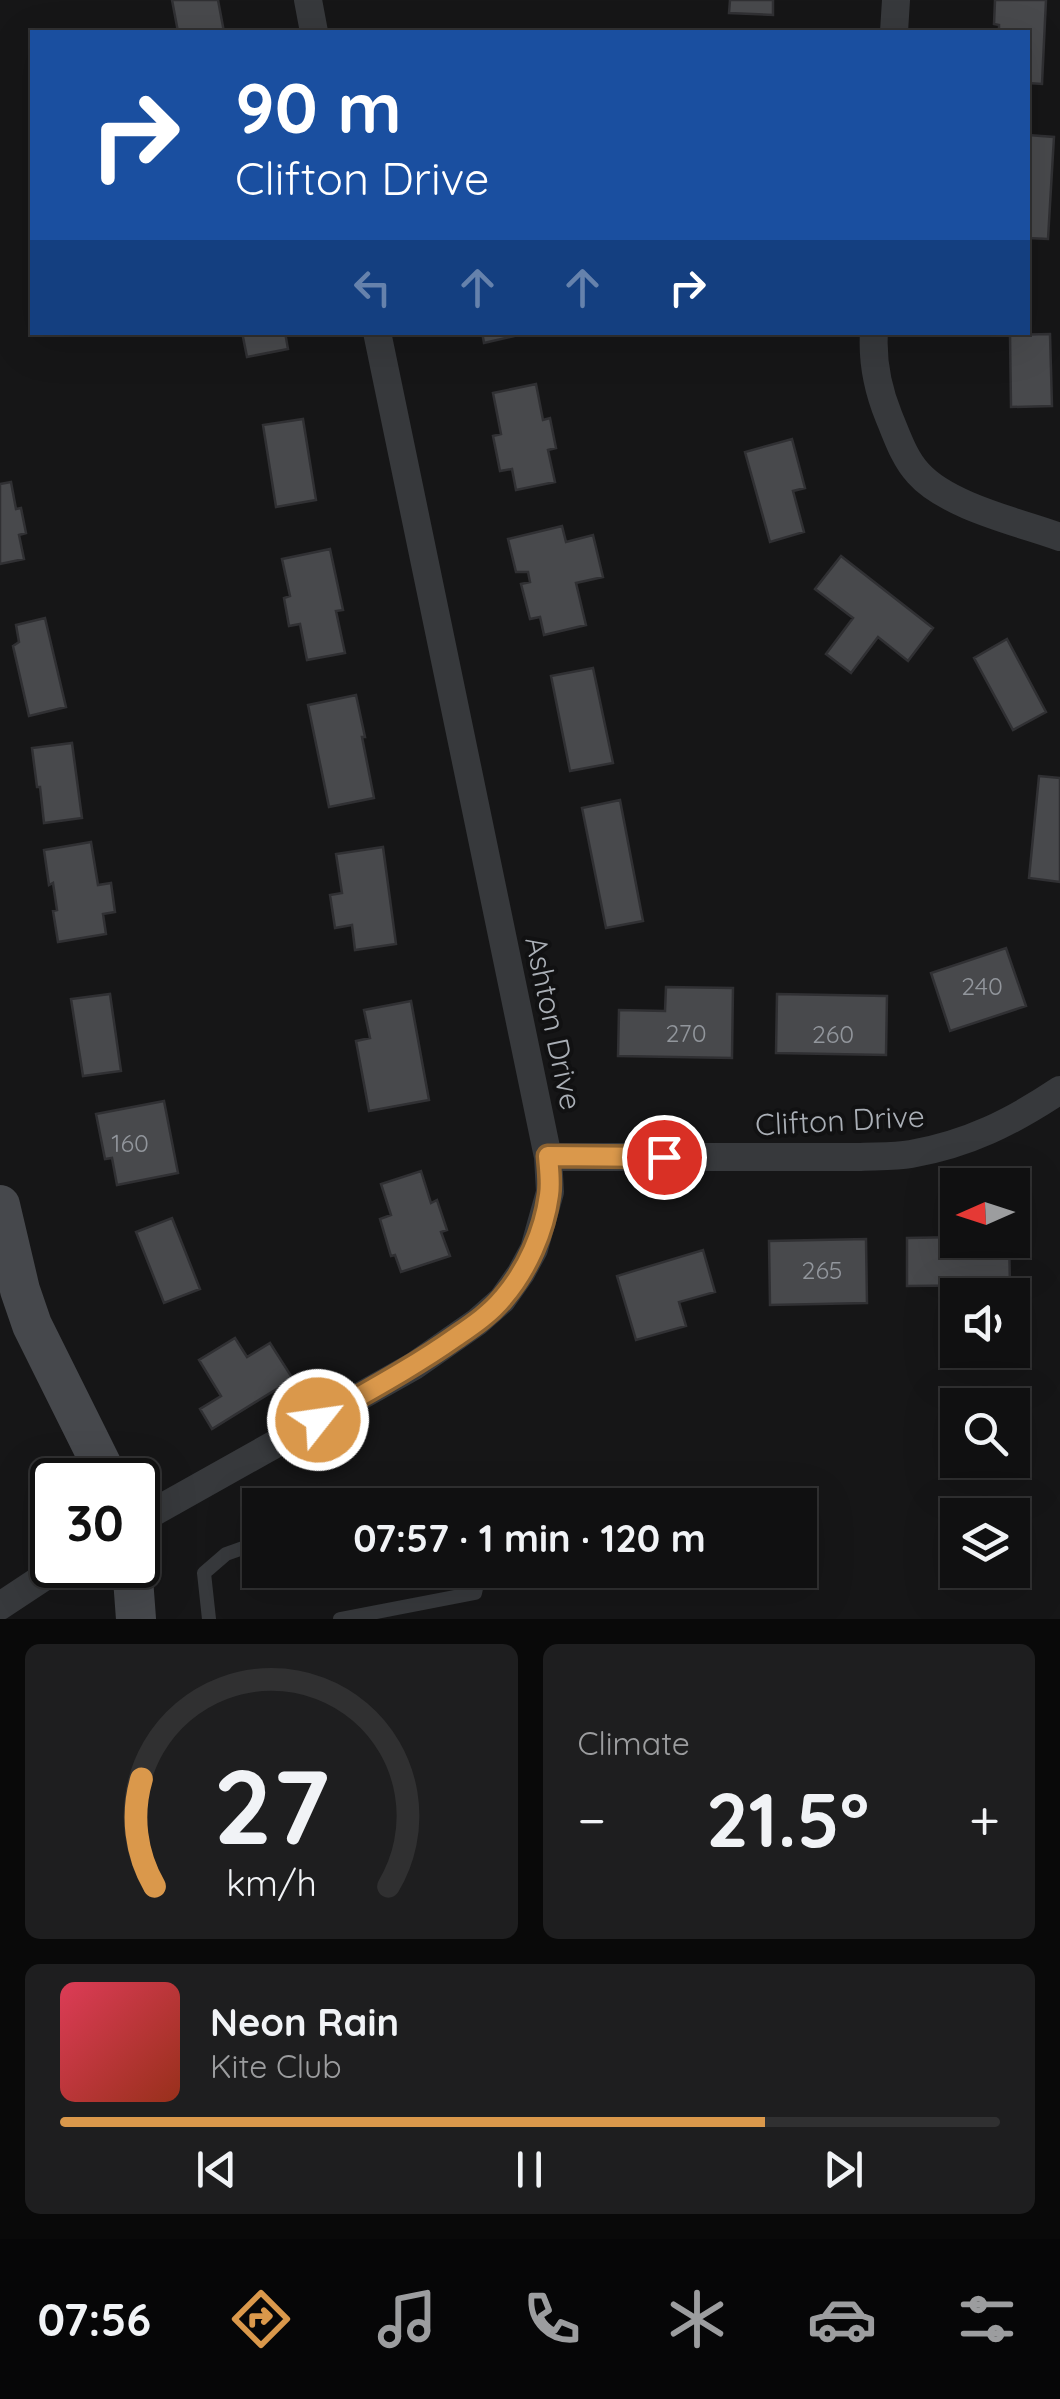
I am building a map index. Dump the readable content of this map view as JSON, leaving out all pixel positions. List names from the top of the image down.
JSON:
{
  "streets": {
    "street": ["Ashton Drive", "Clifton Drive"]
  },
  "crossings": [
    ["Ashton Drive", "Clifton Drive"]
  ],
  "house_numbers": [
    "240",
    "270",
    "260",
    "160",
    "265"
  ],
  "north": "left",
  "page": {
    "turn": ["90 m", "Clifton Drive"],
    "limit": "30",
    "trip": "07:57 · 1 min · 120 m",
    "tile": "Climate",
    "heat": ["−", "21.5°", "+"],
    "song": ["Neon Rain", "Kite Club"],
    "tabs": "07:56",
    "gauge": ["27", "km/h"]
  }
}
